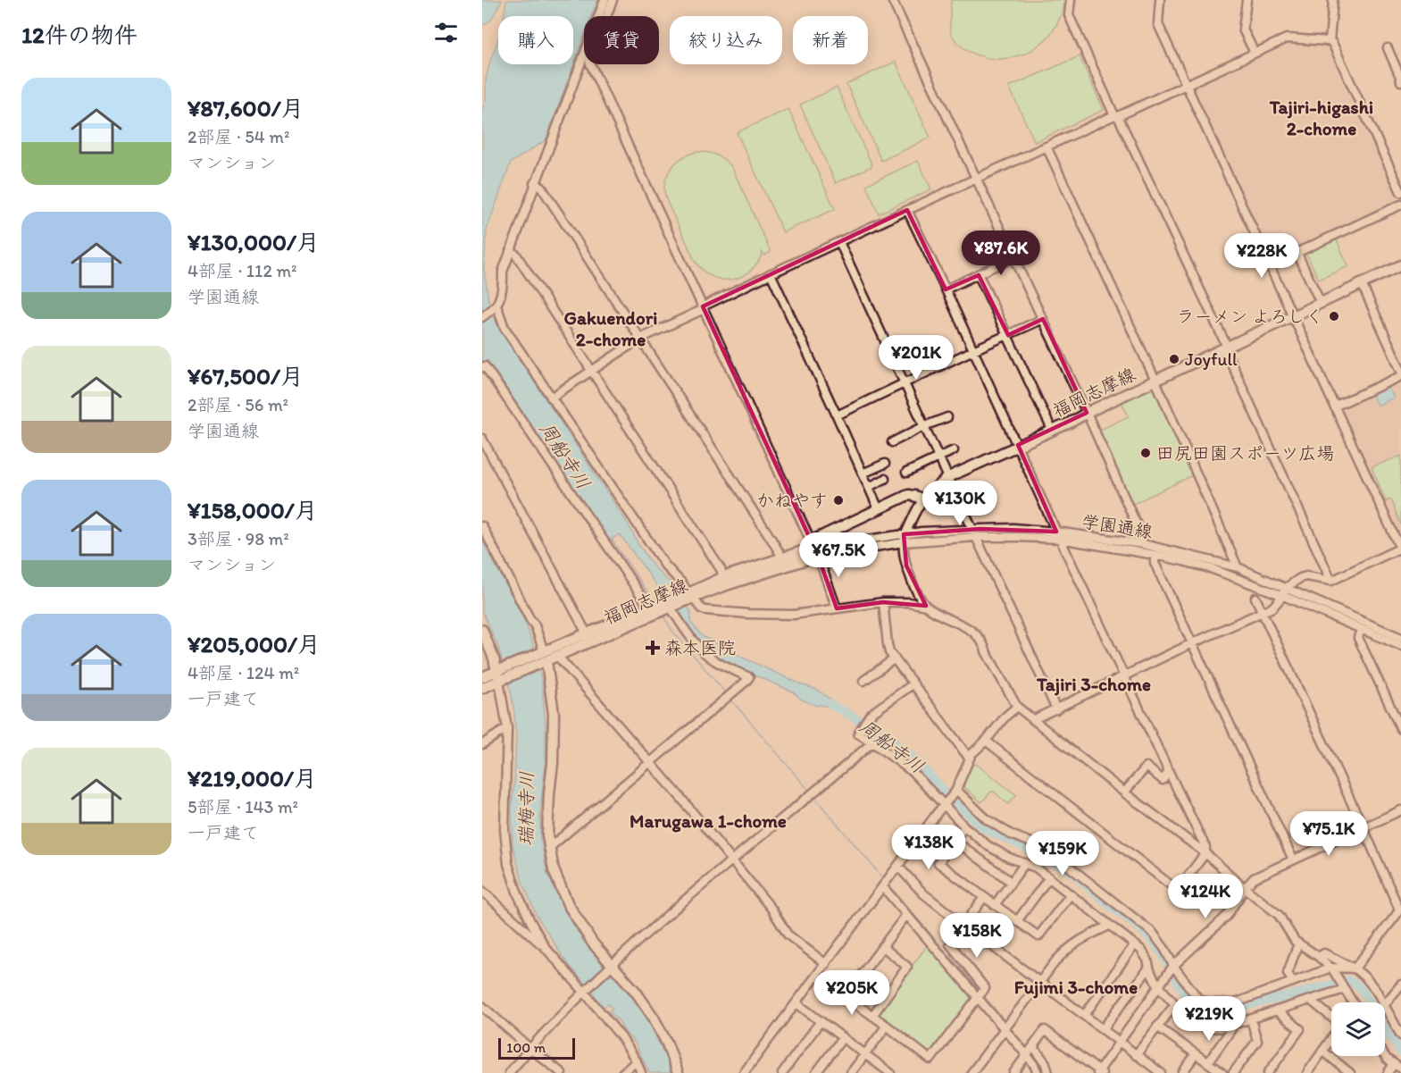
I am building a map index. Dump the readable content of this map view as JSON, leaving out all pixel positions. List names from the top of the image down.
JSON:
{
  "streets": {
    "main road": ["福岡志摩線"],
    "street": ["学園通線"]
  },
  "crossings": [
    ["福岡志摩線", "学園通線"]
  ],
  "districts": [
    "Tajiri-higashi 2-chome",
    "Gakuendori 2-chome",
    "Tajiri 3-chome",
    "Marugawa 1-chome",
    "Fujimi 3-chome"
  ],
  "water": ["周船寺川", "瑞梅寺川"],
  "places": {
    "other": [
      "ラーメン よろしく",
      "Joyfull",
      "田尻田園スポーツ広場",
      "かねやす"
    ],
    "health": ["森本医院"]
  },
  "scale_bar": "100 m",
  "page": {
    "heading": "12件の物件",
    "chip": [
      "購入",
      "賃貸",
      "絞り込み",
      "新着"
    ],
    "list": [
      {
        "name": "¥87,600/月",
        "note": "2部屋 · 54 m² · マンション"
      },
      {
        "name": "¥130,000/月",
        "note": "4部屋 · 112 m² · 学園通線"
      },
      {
        "name": "¥67,500/月",
        "note": "2部屋 · 56 m² · 学園通線"
      },
      {
        "name": "¥158,000/月",
        "note": "3部屋 · 98 m² · マンション"
      },
      {
        "name": "¥205,000/月",
        "note": "4部屋 · 124 m² · 一戸建て"
      },
      {
        "name": "¥219,000/月",
        "note": "5部屋 · 143 m² · 一戸建て"
      }
    ],
    "price": [
      "¥87.6K",
      "¥228K",
      "¥201K",
      "¥130K",
      "¥67.5K",
      "¥75.1K",
      "¥138K",
      "¥159K",
      "¥124K",
      "¥158K",
      "¥205K",
      "¥219K"
    ],
    "scale": "100 m"
  }
}
